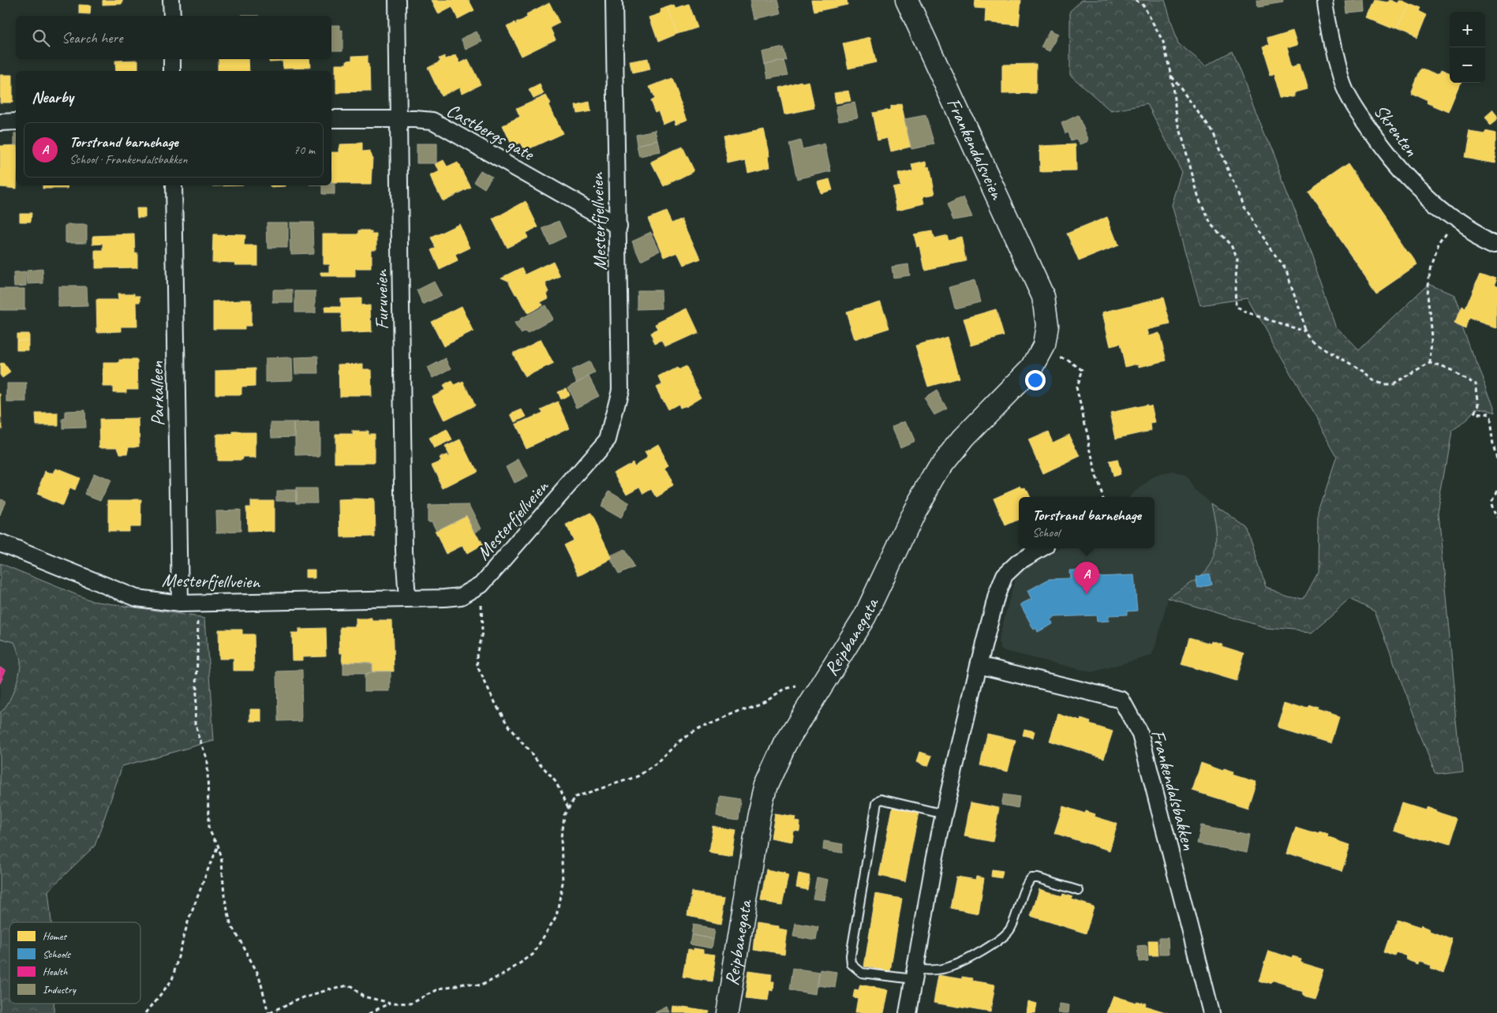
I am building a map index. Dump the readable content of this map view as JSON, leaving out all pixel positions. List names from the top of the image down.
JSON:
{
  "streets": {
    "main road": ["Frankendalsveien", "Reipbanegata"],
    "street": [
      "Skrenten",
      "Castbergs gate",
      "Mesterfjellveien",
      "Furuveien",
      "Parkalleen",
      "Frankendalsbakken"
    ]
  },
  "crossings": [
    ["Castbergs gate", "Mesterfjellveien"],
    ["Castbergs gate", "Furuveien"],
    ["Frankendalsveien", "Reipbanegata"],
    ["Mesterfjellveien", "Furuveien"],
    ["Mesterfjellveien", "Parkalleen"]
  ],
  "legend": [
    "Homes",
    "Schools",
    "Health",
    "Industry"
  ],
  "page": {
    "map_buttons": ["+", "−"],
    "search": "Search here",
    "heading": "Nearby",
    "list": [
      {
        "mark": "A",
        "name": "Torstrand barnehage",
        "note": "School · Frankendalsbakken",
        "value": "70 m"
      }
    ],
    "popup": ["Torstrand barnehage", "School"],
    "pins": "A"
  }
}
